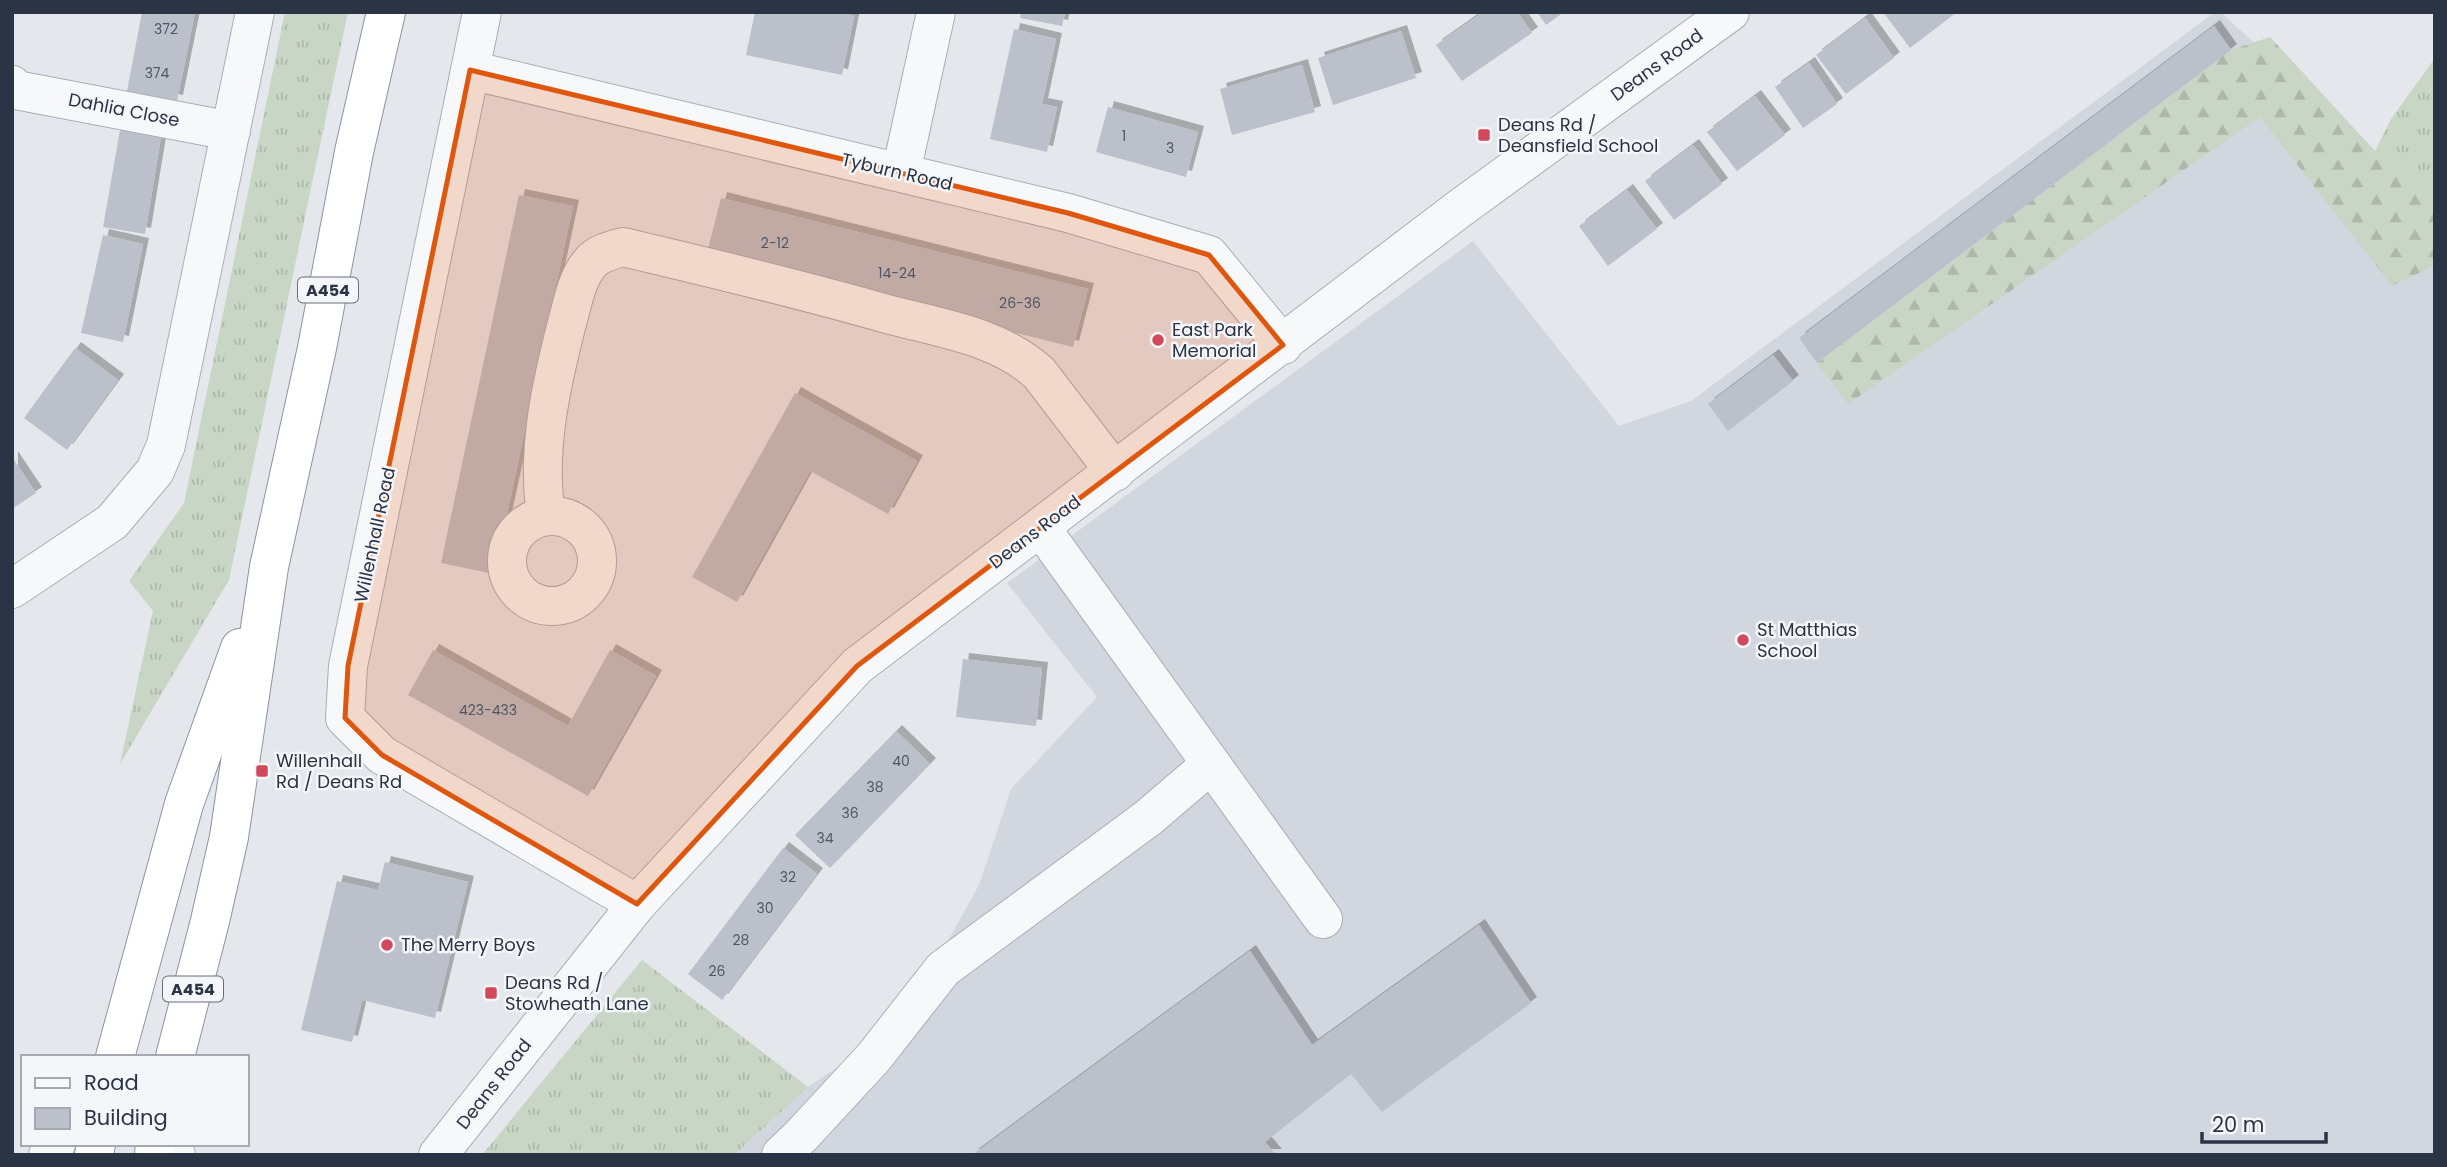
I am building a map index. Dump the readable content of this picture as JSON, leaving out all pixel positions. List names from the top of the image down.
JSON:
{
  "streets": {
    "highway": ["A454"],
    "street": [
      "Deans Road",
      "Dahlia Close",
      "Tyburn Road",
      "Willenhall Road"
    ]
  },
  "crossings": [
    ["Deans Road", "Tyburn Road"],
    ["Deans Road", "Willenhall Road"],
    ["Tyburn Road", "Willenhall Road"]
  ],
  "places": {
    "transit": ["Deans Rd / Deansfield School", "Willenhall Rd / Deans Rd", "Deans Rd / Stowheath Lane"],
    "other": ["East Park Memorial", "St Matthias School", "The Merry Boys"]
  },
  "house_numbers": [
    "372",
    "374",
    "1",
    "3",
    "2-12",
    "14-24",
    "26-36",
    "423-433",
    "40",
    "38",
    "36",
    "34",
    "32",
    "30",
    "28",
    "26"
  ],
  "legend": ["Road", "Building"],
  "scale_bar": "20 m"
}
